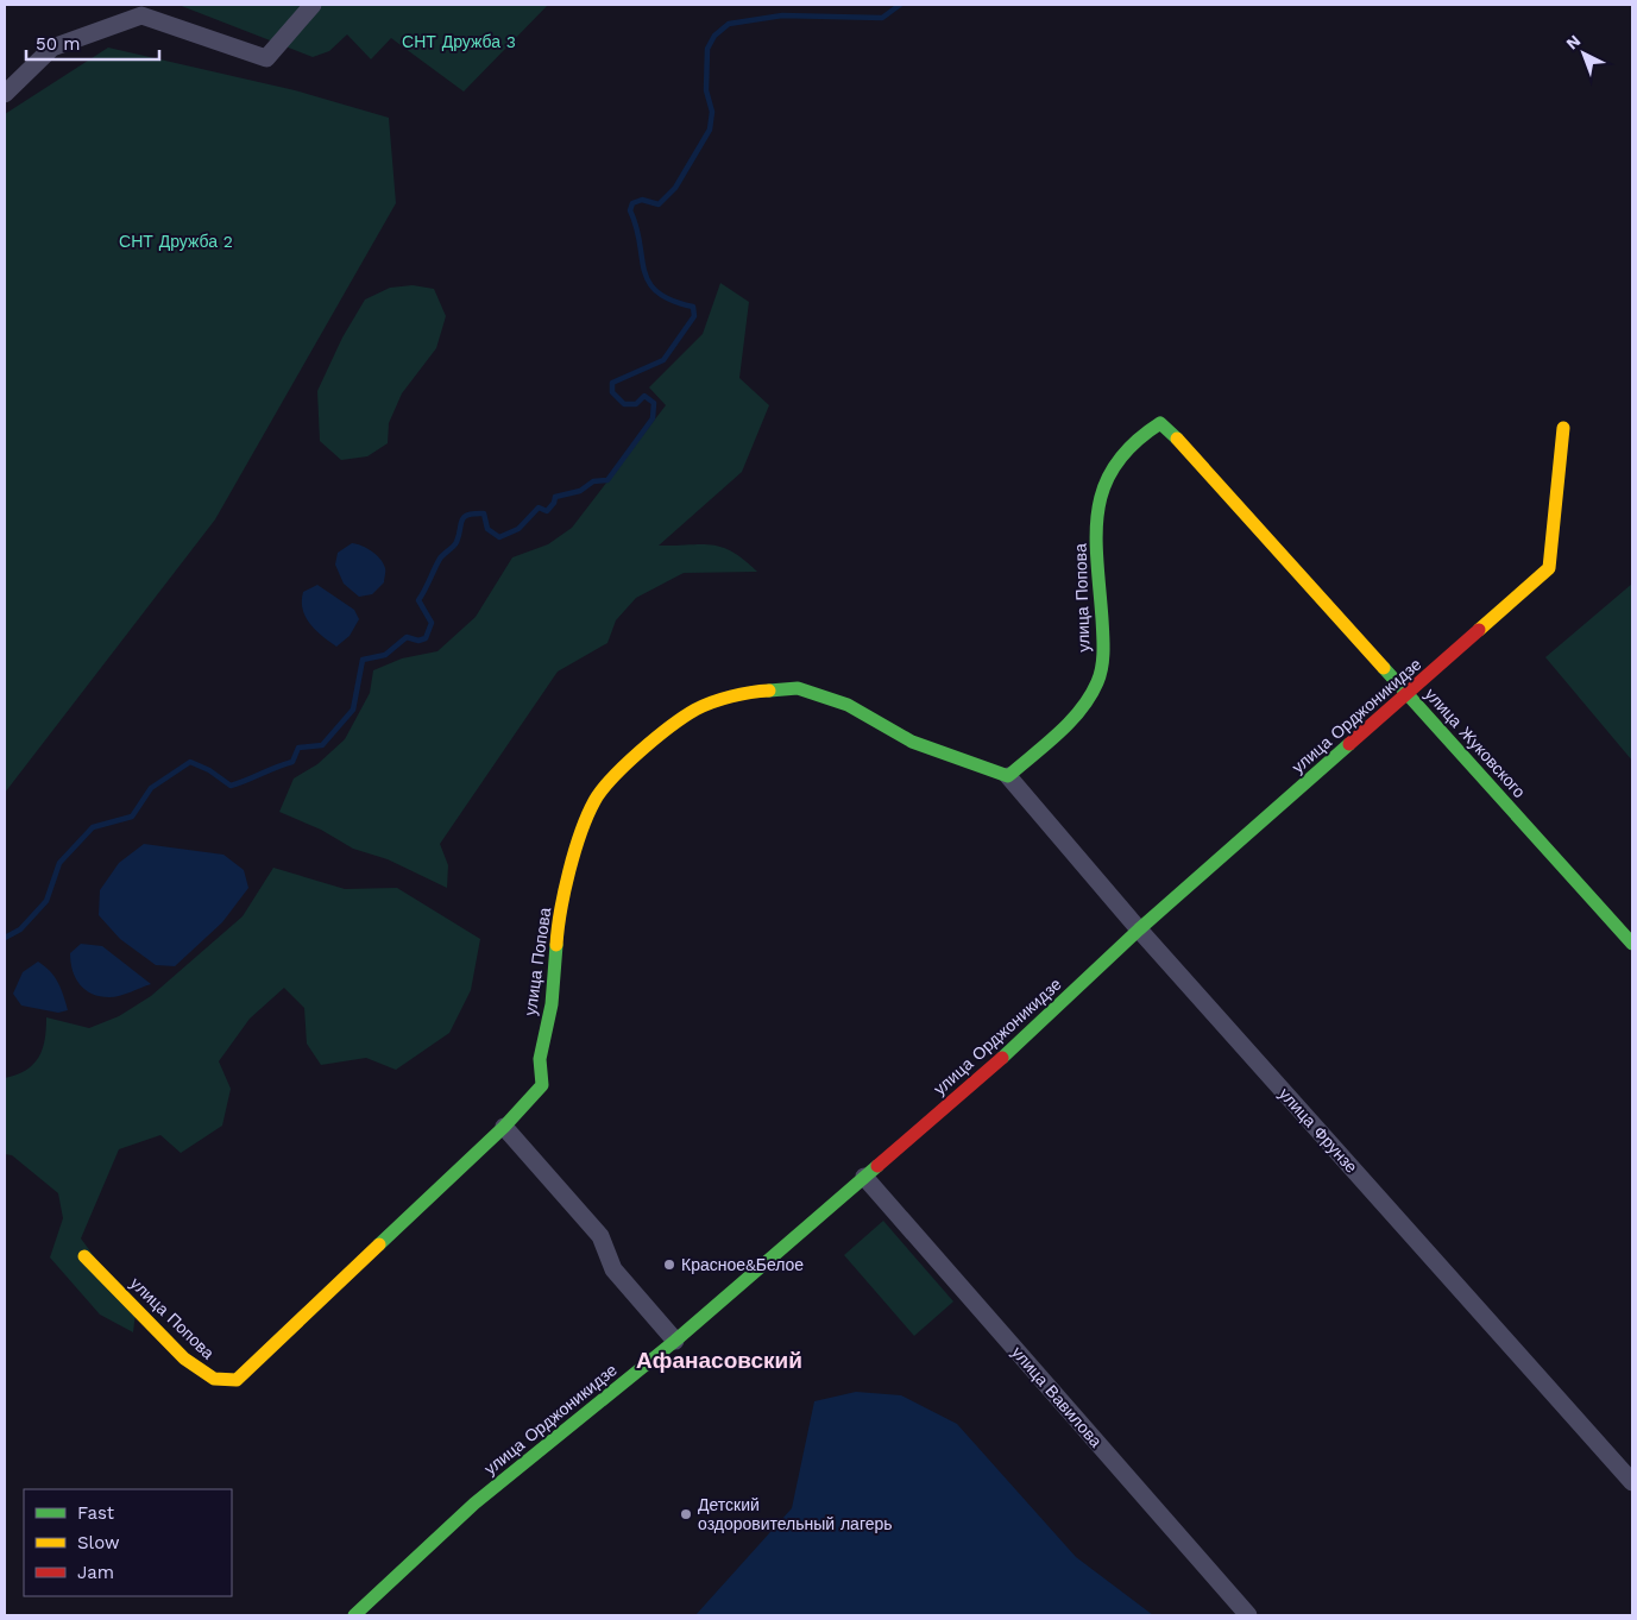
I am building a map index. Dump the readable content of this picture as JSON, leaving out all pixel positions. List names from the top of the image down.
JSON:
{
  "streets": {
    "street": [
      "улица Попова",
      "улица Орджоникидзе",
      "улица Жуковского",
      "улица Фрунзе",
      "улица Вавилова"
    ]
  },
  "crossings": [
    ["улица Попова", "улица Жуковского"],
    ["улица Попова", "улица Фрунзе"],
    ["улица Орджоникидзе", "улица Жуковского"],
    ["улица Орджоникидзе", "улица Фрунзе"],
    ["улица Орджоникидзе", "улица Вавилова"]
  ],
  "districts": ["Афанасовский"],
  "parks": ["СНТ Дружба 3", "СНТ Дружба 2"],
  "places": ["Красное&Белое", "Детский оздоровительный лагерь"],
  "legend": ["Fast", "Slow", "Jam"],
  "scale_bar": "50 m",
  "north": "top left"
}
